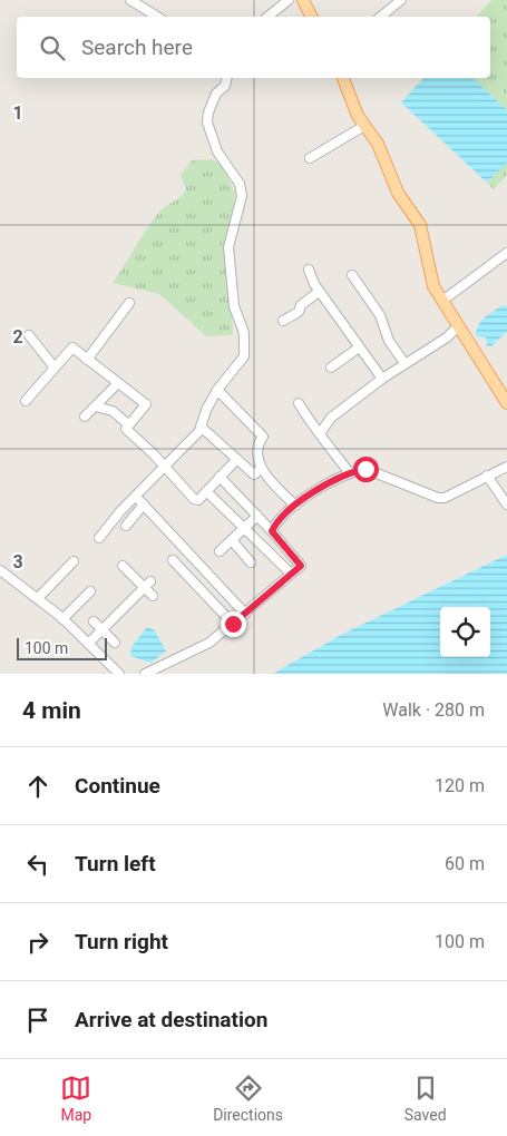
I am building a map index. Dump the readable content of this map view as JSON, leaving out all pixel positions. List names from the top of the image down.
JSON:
{
  "scale_bar": "100 m",
  "page": {
    "search": "Search here",
    "scale": "100 m",
    "heading": ["4 min", "Walk · 280 m"],
    "list": [
      ["Continue", "120 m"],
      ["Turn left", "60 m"],
      ["Turn right", "100 m"],
      "Arrive at destination"
    ],
    "nav": ["Map", "Directions", "Saved"]
  },
  "grid": {
    "rows": ["1", "2", "3"]
  }
}
